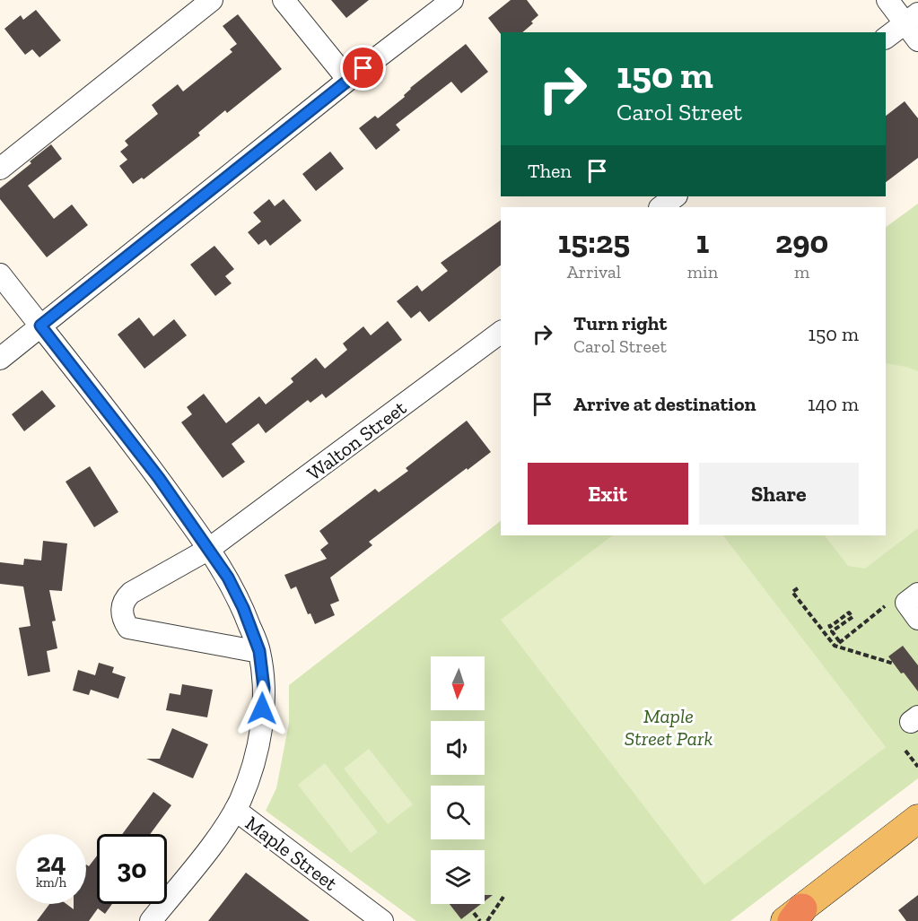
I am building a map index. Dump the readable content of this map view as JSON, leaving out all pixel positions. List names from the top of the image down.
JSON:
{
  "streets": {
    "street": ["Walton Street", "Maple Street"]
  },
  "crossings": [
    ["Walton Street", "Maple Street"]
  ],
  "parks": ["Maple Street Park"],
  "north": "bottom",
  "page": {
    "turn": ["150 m", "Carol Street"],
    "then": "Then",
    "eta": [
      "15:25",
      "Arrival",
      "1",
      "min",
      "290",
      "m"
    ],
    "list": [
      {
        "name": "Turn right",
        "note": "Carol Street",
        "value": "150 m"
      },
      {
        "name": "Arrive at destination",
        "value": "140 m"
      }
    ],
    "buttons": ["Exit", "Share"],
    "speed": "24 km/h",
    "limit": "30"
  }
}
